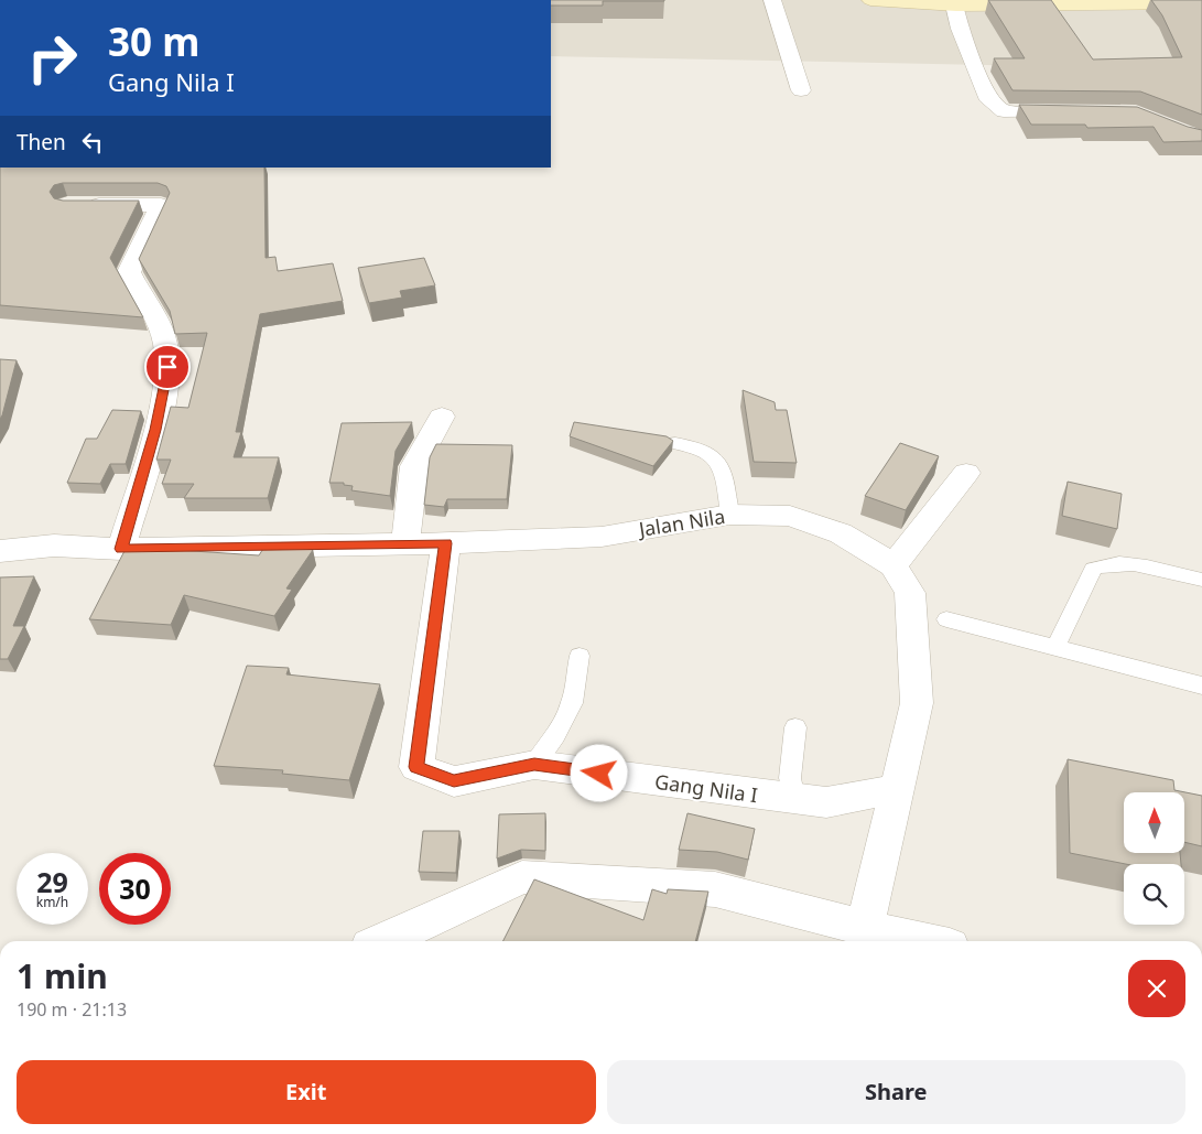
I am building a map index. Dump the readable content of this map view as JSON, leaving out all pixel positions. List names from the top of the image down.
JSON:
{
  "streets": {
    "street": ["Jalan Nila", "Gang Nila I"]
  },
  "crossings": [
    ["Jalan Nila", "Gang Nila I"]
  ],
  "north": "top",
  "page": {
    "turn": ["30 m", "Gang Nila I"],
    "then": "Then",
    "speed": "29 km/h",
    "limit": "30",
    "heading": ["1 min", "190 m · 21:13"],
    "buttons": ["Exit", "Share"]
  }
}
